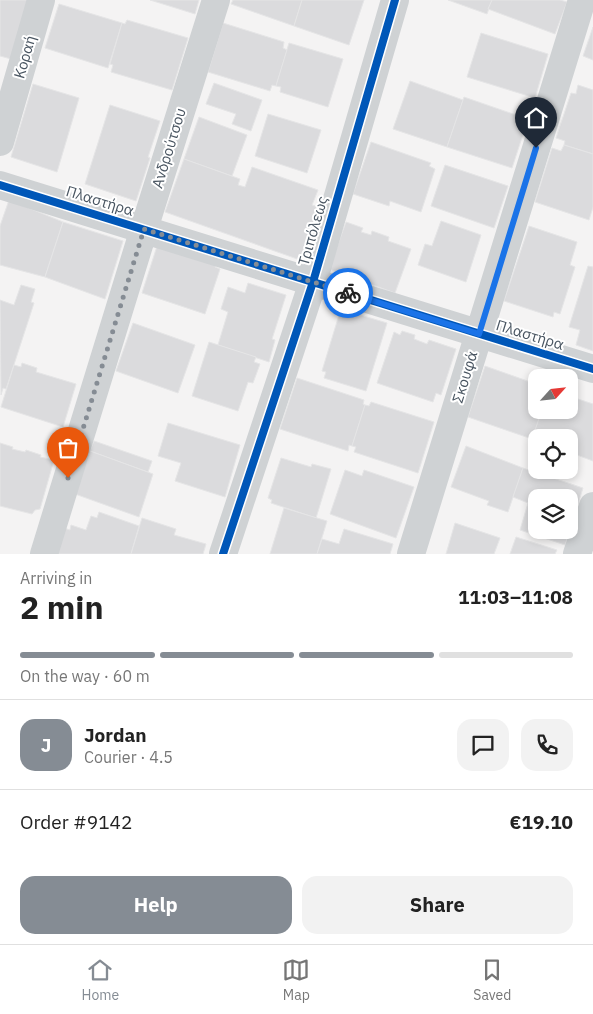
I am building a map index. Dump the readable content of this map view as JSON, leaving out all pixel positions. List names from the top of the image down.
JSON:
{
  "streets": {
    "street": [
      "Κοραή",
      "Ανδρούτσου",
      "Πλαστήρα",
      "Τριπόλεως",
      "Σκουφά"
    ]
  },
  "crossings": [
    ["Ανδρούτσου", "Πλαστήρα"],
    ["Πλαστήρα", "Τριπόλεως"],
    ["Πλαστήρα", "Σκουφά"]
  ],
  "north": "top right",
  "page": {
    "heading": ["2 min", "Arriving in", "11:03–11:08"],
    "panel": [
      "Jordan",
      "Courier · 4.5",
      "Order #9142",
      "€19.10"
    ],
    "bar": "On the way · 60 m",
    "round": "J",
    "buttons": ["Help", "Share"],
    "tabs": ["Home", "Map", "Saved"]
  }
}
